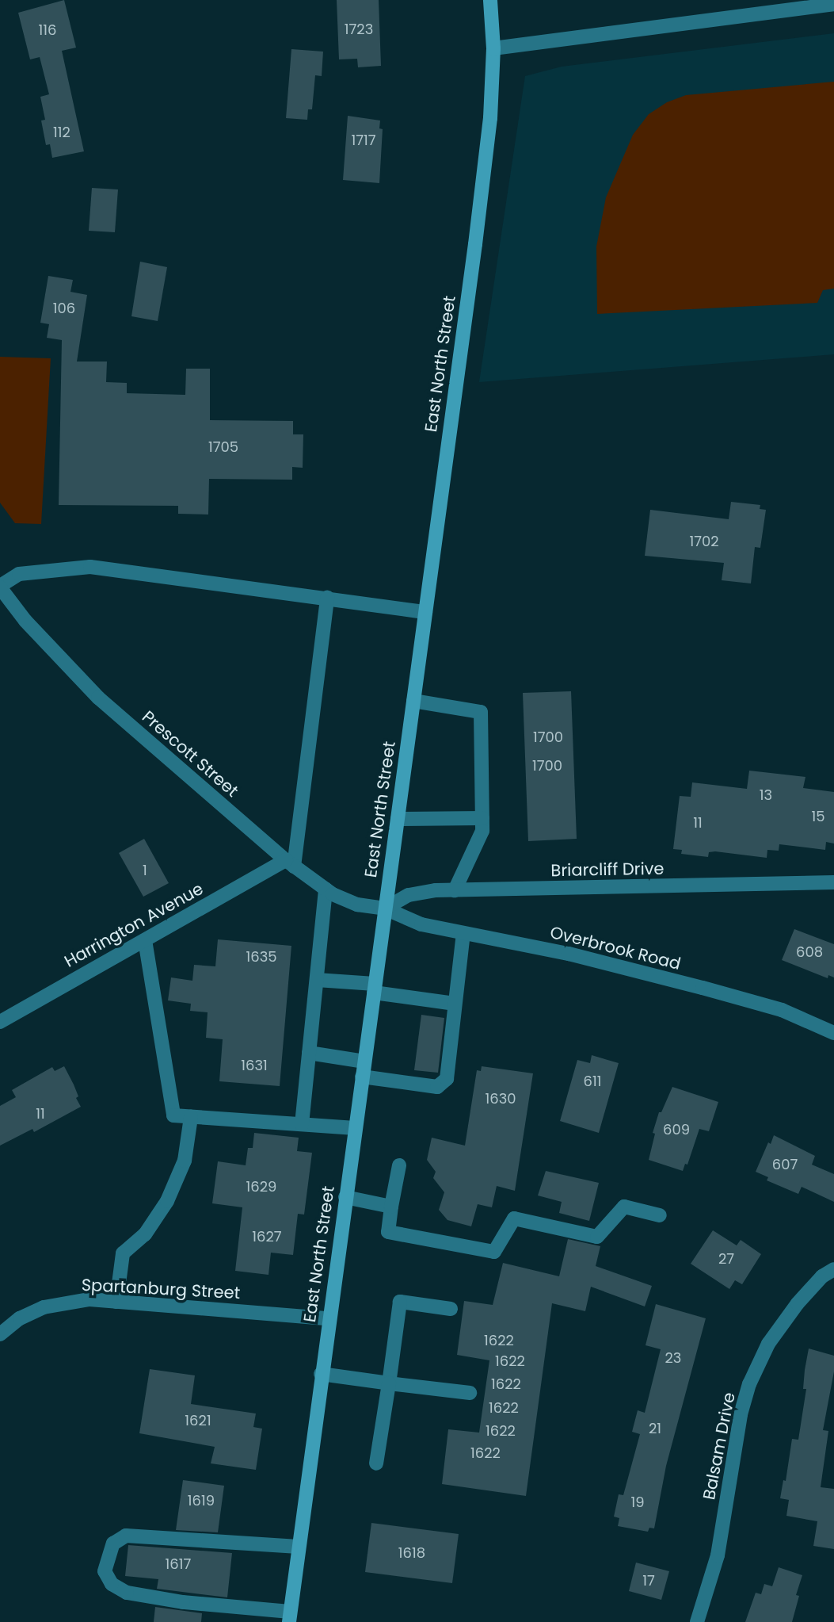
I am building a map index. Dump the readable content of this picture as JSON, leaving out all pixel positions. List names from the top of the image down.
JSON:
{
  "streets": {
    "main road": ["East North Street"],
    "street": [
      "Prescott Street",
      "Briarcliff Drive",
      "Harrington Avenue",
      "Overbrook Road",
      "Spartanburg Street",
      "Balsam Drive"
    ]
  },
  "crossings": [
    ["East North Street", "Prescott Street"],
    ["East North Street", "Briarcliff Drive"],
    ["East North Street", "Overbrook Road"],
    ["East North Street", "Spartanburg Street"],
    ["Prescott Street", "Briarcliff Drive"],
    ["Prescott Street", "Harrington Avenue"],
    ["Prescott Street", "Overbrook Road"],
    ["Briarcliff Drive", "Overbrook Road"]
  ],
  "house_numbers": [
    "1723",
    "116",
    "112",
    "1717",
    "106",
    "1705",
    "1702",
    "1700",
    "1700",
    "13",
    "15",
    "11",
    "1",
    "608",
    "1635",
    "1631",
    "611",
    "1630",
    "11",
    "609",
    "607",
    "1629",
    "1627",
    "27",
    "1622",
    "23",
    "1622",
    "1622",
    "1622",
    "1621",
    "21",
    "1622",
    "1622",
    "1619",
    "19",
    "1618",
    "1617",
    "17"
  ]
}
